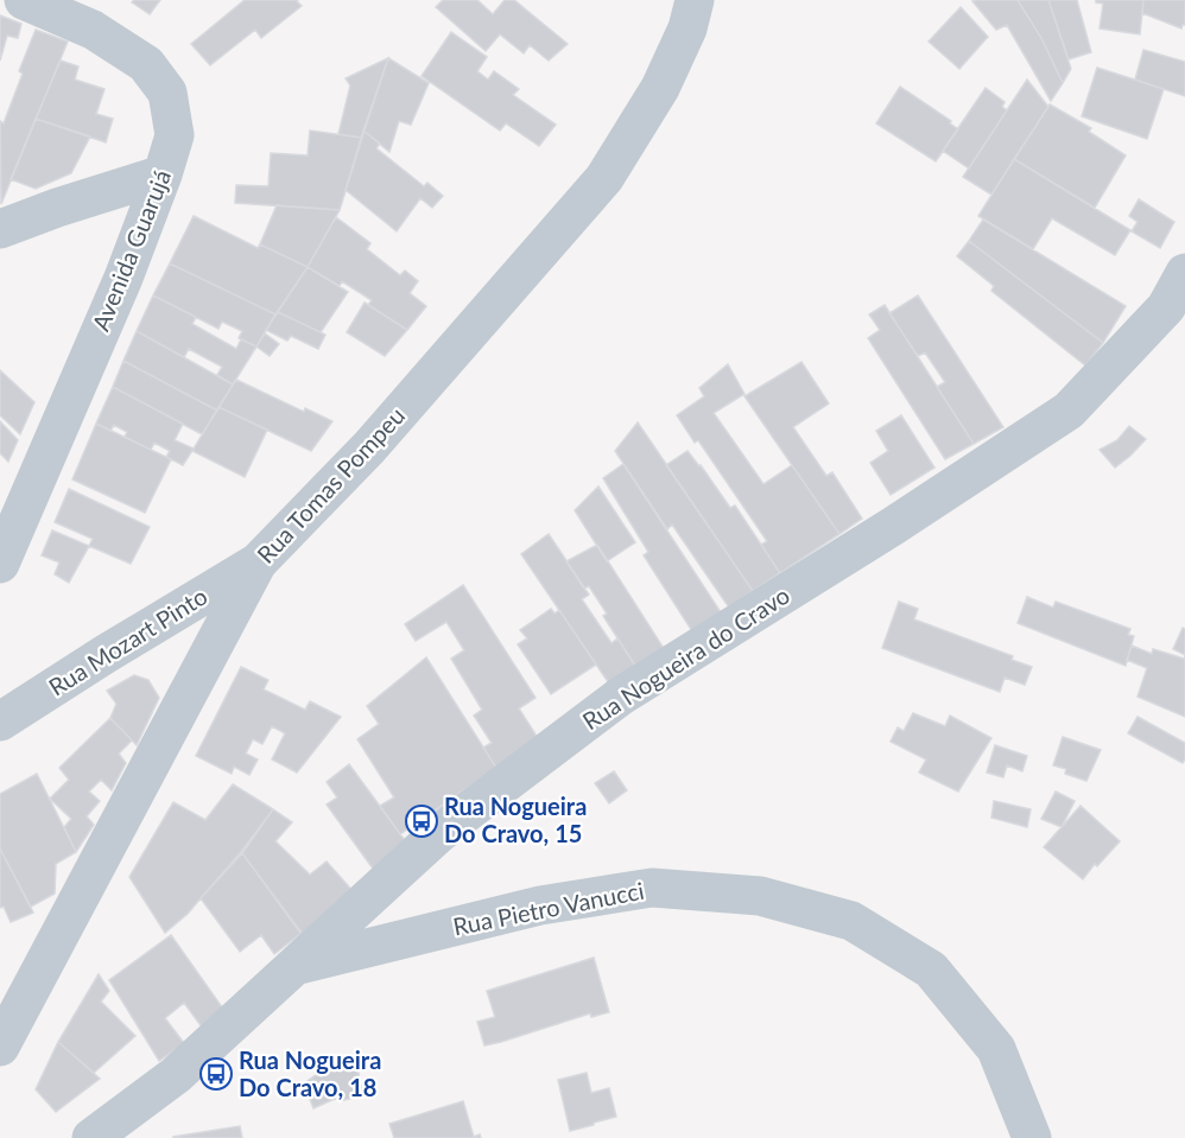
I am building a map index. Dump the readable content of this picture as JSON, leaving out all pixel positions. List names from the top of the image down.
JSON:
{
  "streets": {
    "street": [
      "Avenida Guarujá",
      "Rua Tomas Pompeu",
      "Rua Mozart Pinto",
      "Rua Nogueira do Cravo",
      "Rua Pietro Vanucci"
    ]
  },
  "crossings": [
    ["Rua Tomas Pompeu", "Rua Mozart Pinto"],
    ["Rua Nogueira do Cravo", "Rua Pietro Vanucci"]
  ],
  "places": {
    "bus stop": ["Rua Nogueira Do Cravo, 15", "Rua Nogueira Do Cravo, 18"]
  }
}
